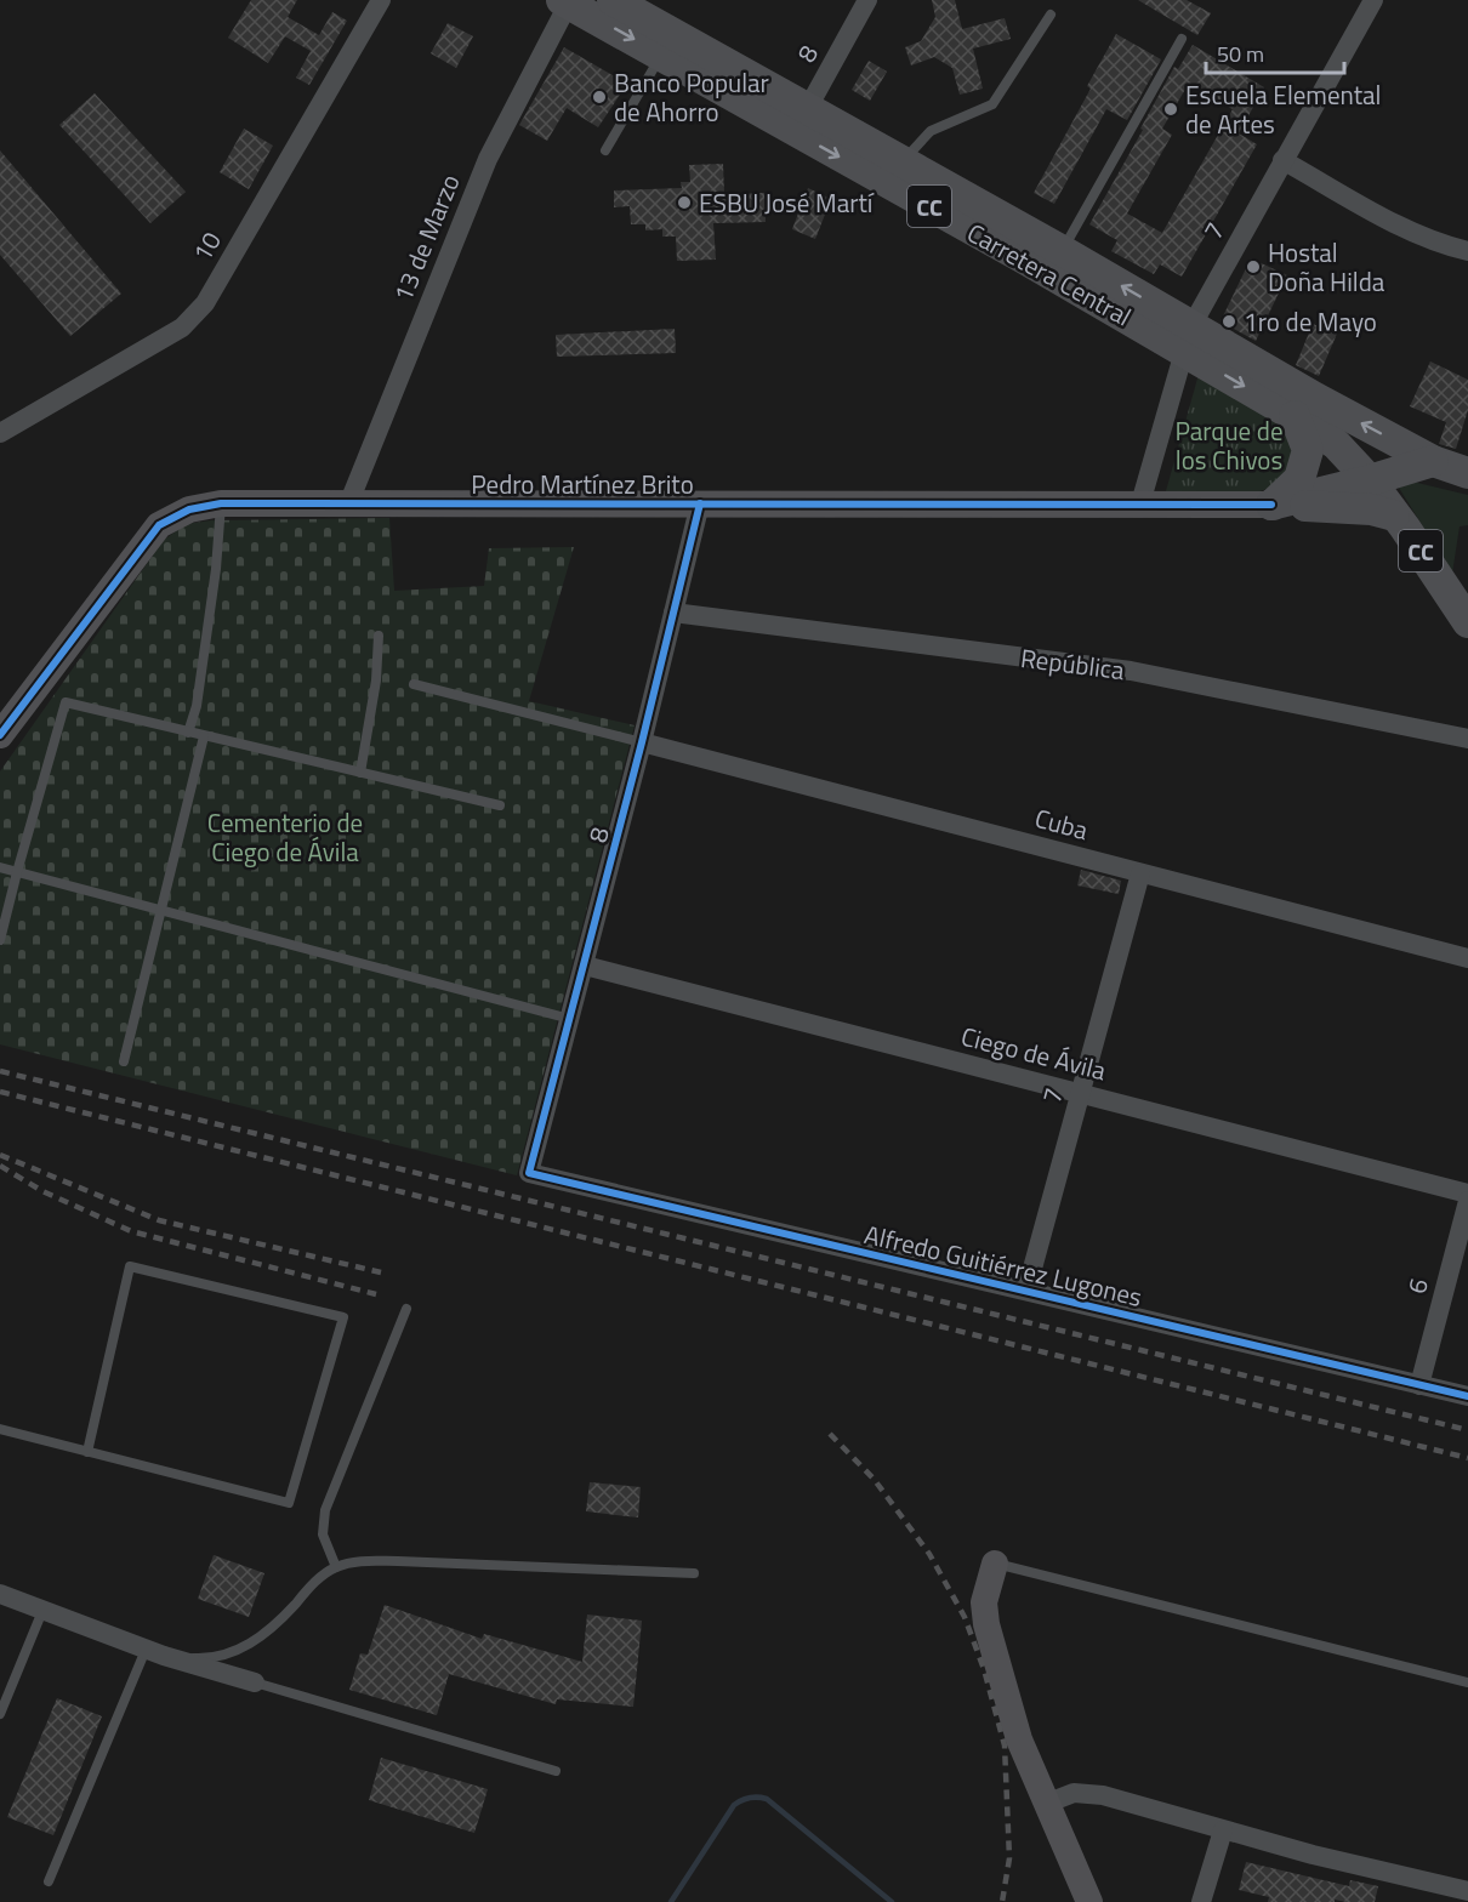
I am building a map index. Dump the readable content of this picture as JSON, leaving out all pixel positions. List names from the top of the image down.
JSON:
{
  "streets": {
    "main road": ["CC", "Carretera Central"],
    "street": [
      "8",
      "7",
      "13 de Marzo",
      "10",
      "Pedro Martínez Brito",
      "República",
      "Cuba",
      "Ciego de Ávila",
      "Alfredo Guitiérrez Lugones",
      "6"
    ]
  },
  "crossings": [
    ["8", "Carretera Central"],
    ["8", "Pedro Martínez Brito"],
    ["8", "República"],
    ["8", "Cuba"],
    ["8", "Ciego de Ávila"],
    ["8", "Alfredo Guitiérrez Lugones"],
    ["CC", "Carretera Central"],
    ["7", "Carretera Central"],
    ["7", "Pedro Martínez Brito"],
    ["7", "Cuba"],
    ["7", "Ciego de Ávila"],
    ["7", "Alfredo Guitiérrez Lugones"],
    ["13 de Marzo", "Carretera Central"],
    ["13 de Marzo", "Pedro Martínez Brito"],
    ["Alfredo Guitiérrez Lugones", "6"]
  ],
  "parks": ["Parque de los Chivos", "Cementerio de Ciego de Ávila"],
  "places": [
    "Banco Popular de Ahorro",
    "Escuela Elemental de Artes",
    "ESBU José Martí",
    "Hostal Doña Hilda",
    "1ro de Mayo"
  ],
  "scale_bar": "50 m"
}
